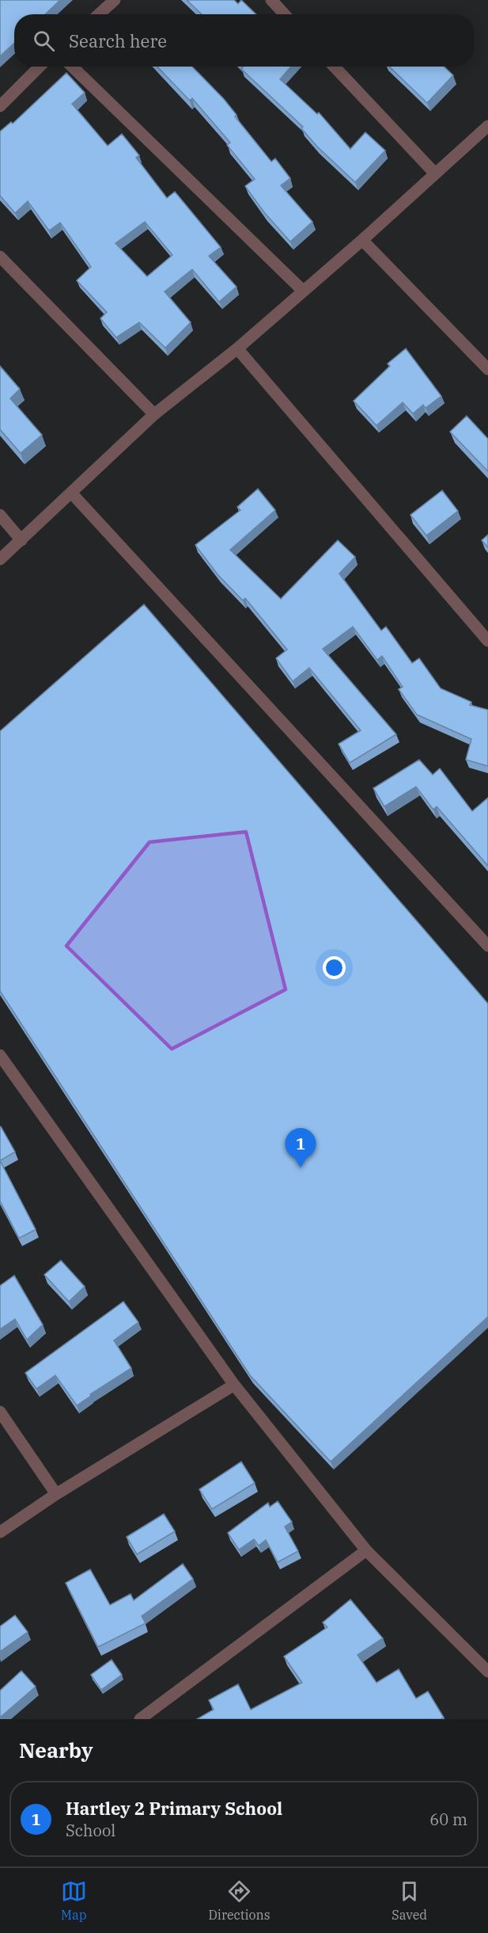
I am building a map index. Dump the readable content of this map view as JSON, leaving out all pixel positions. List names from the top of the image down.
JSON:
{
  "page": {
    "search": "Search here",
    "pins": "1",
    "heading": "Nearby",
    "list": [
      {
        "mark": "1",
        "name": "Hartley 2 Primary School",
        "note": "School",
        "value": "60 m"
      }
    ],
    "nav": ["Map", "Directions", "Saved"]
  }
}
